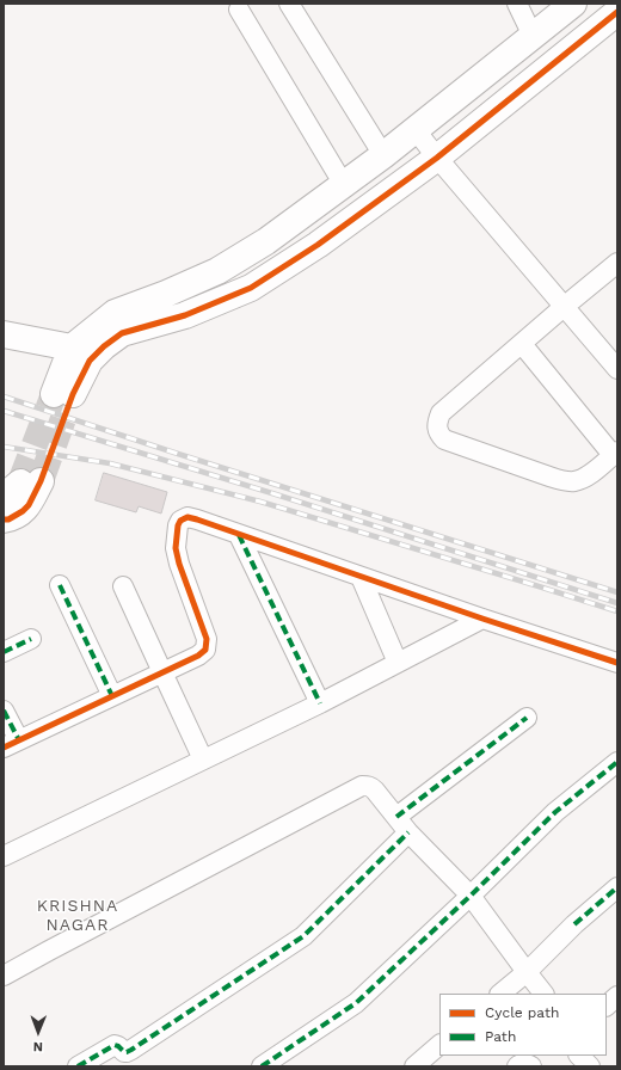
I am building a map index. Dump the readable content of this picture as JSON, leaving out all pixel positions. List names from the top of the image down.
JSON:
{
  "districts": ["KRISHNA NAGAR"],
  "legend": ["Cycle path", "Path"],
  "north": "bottom"
}
